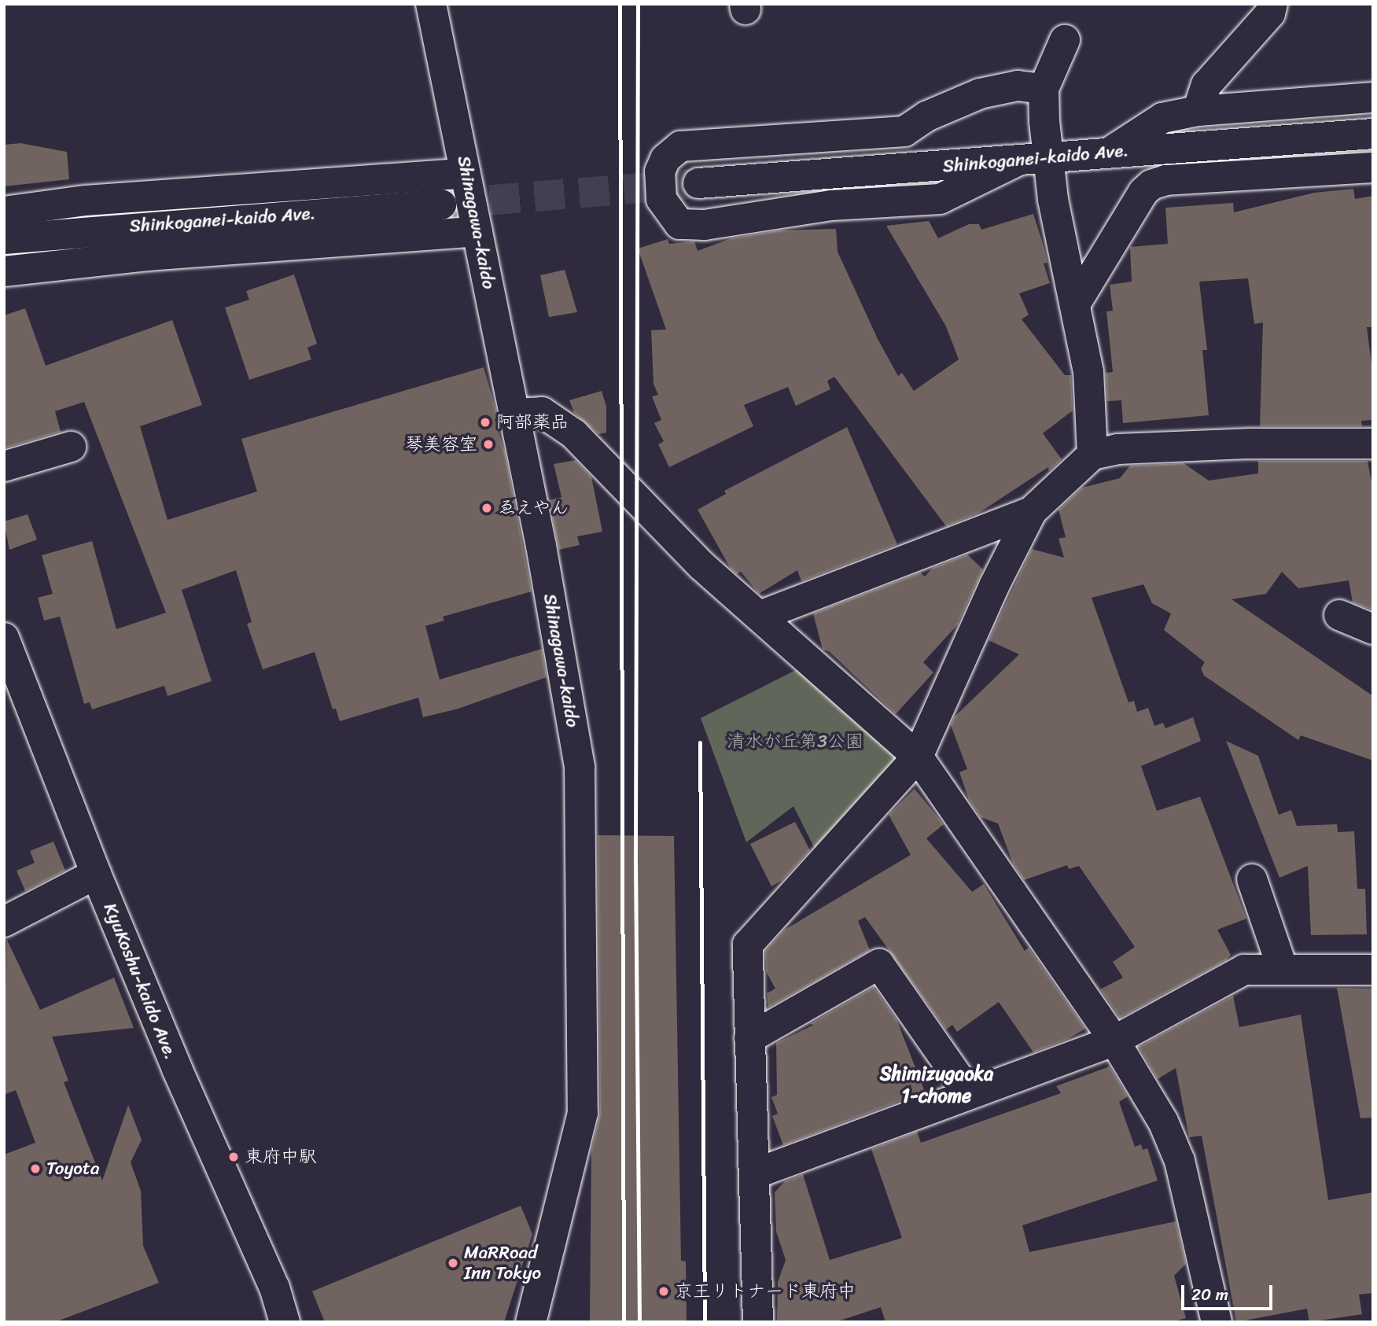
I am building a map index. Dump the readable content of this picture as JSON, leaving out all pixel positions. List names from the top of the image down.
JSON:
{
  "streets": {
    "street": ["Shinkoganei-kaido Ave.", "Shinagawa-kaido", "KyuKoshu-kaido Ave."]
  },
  "districts": ["Shimizugaoka 1-chome"],
  "parks": ["清水が丘第3公園"],
  "places": [
    "阿部薬品",
    "琴美容室",
    "ゑえやん",
    "東府中駅",
    "Toyota",
    "MaRRoad Inn Tokyo",
    "京王リトナード東府中"
  ],
  "scale_bar": "20 m"
}
